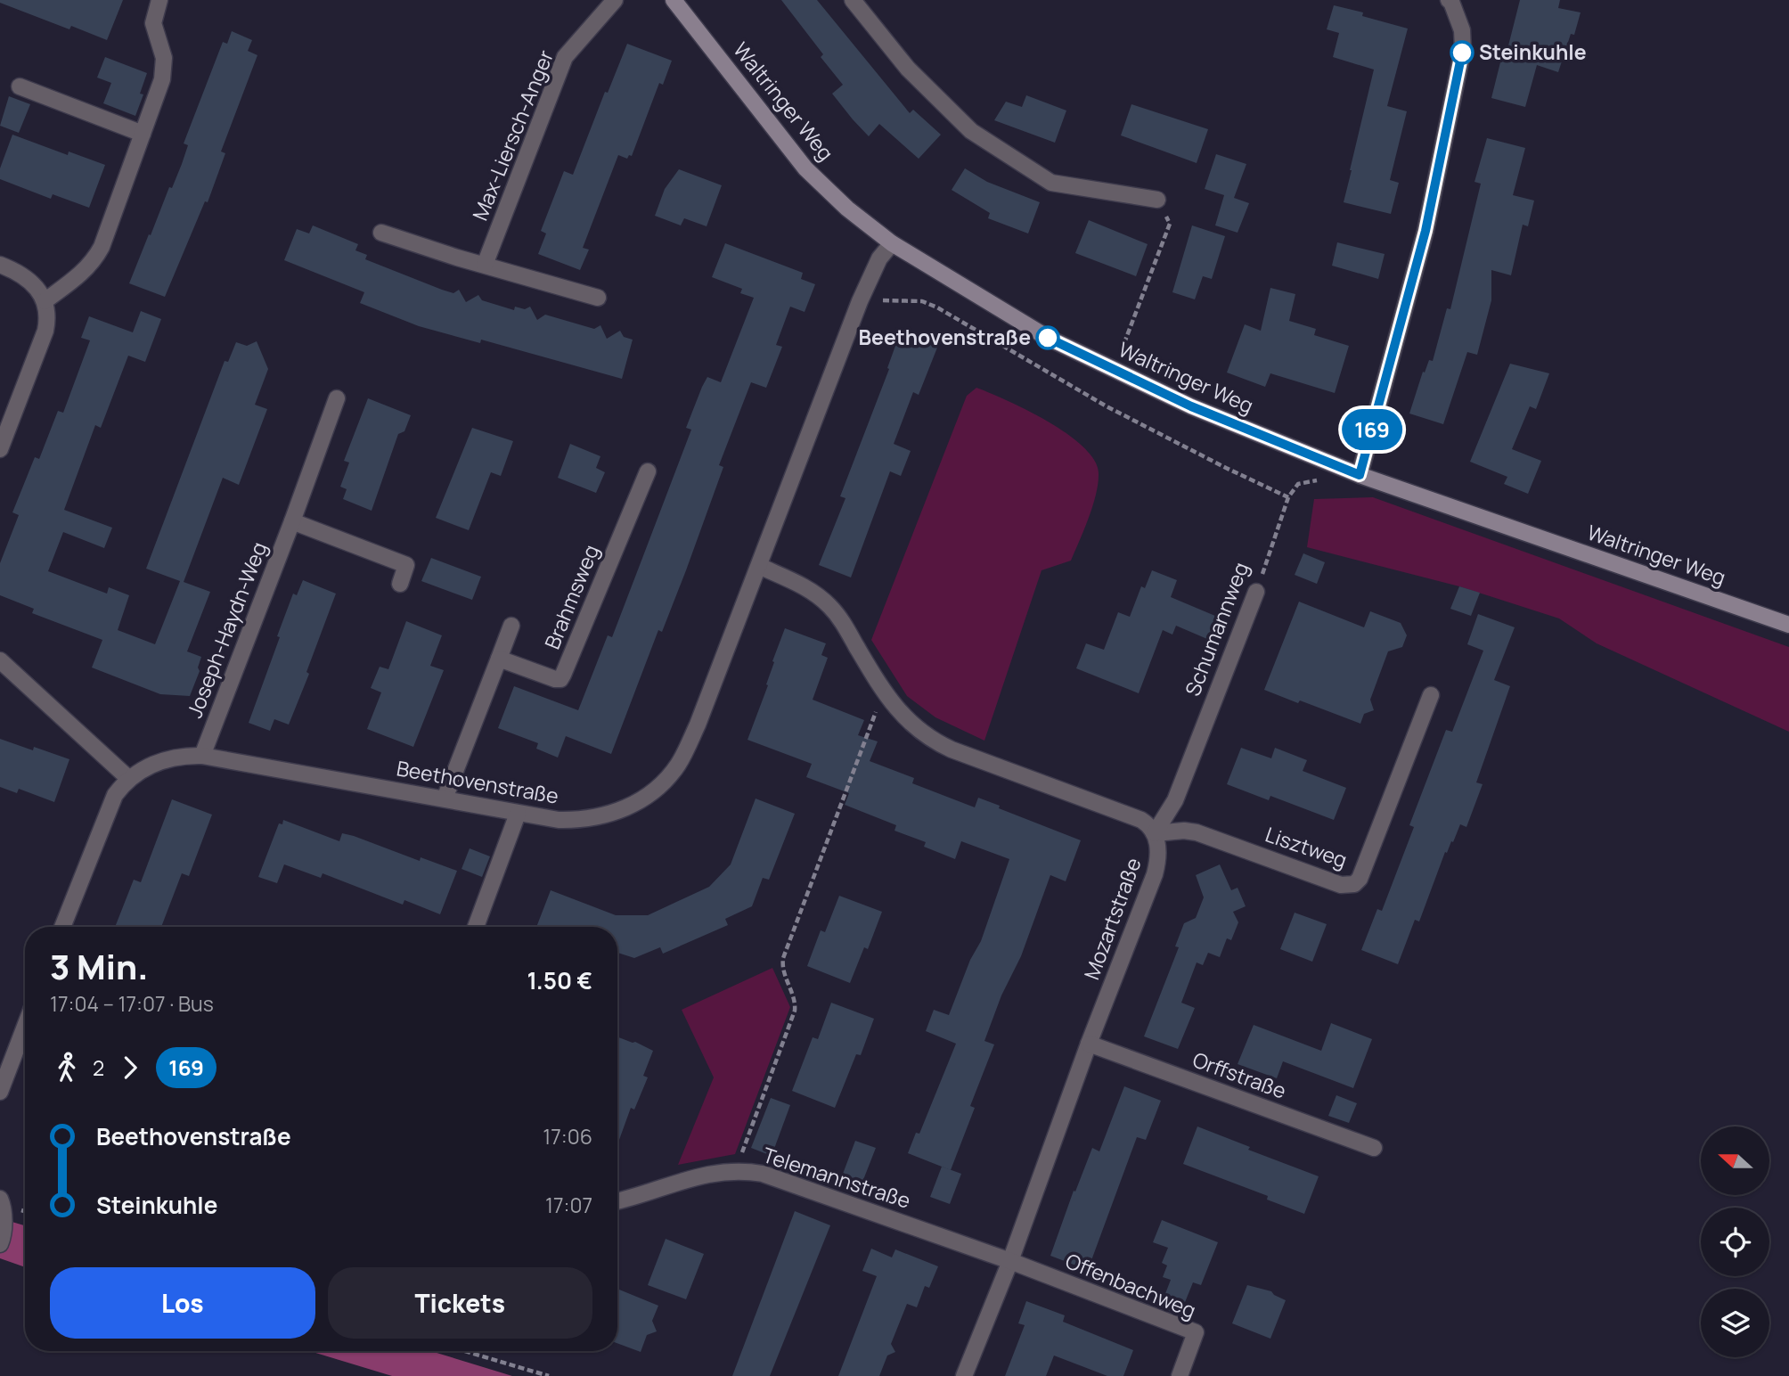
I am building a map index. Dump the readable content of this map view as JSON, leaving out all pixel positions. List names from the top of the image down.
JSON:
{
  "streets": {
    "street": [
      "Waltringer Weg",
      "Max-Liersch-Anger",
      "Brahmsweg",
      "Schumannweg",
      "Joseph-Haydn-Weg",
      "Beethovenstraße",
      "Lisztweg",
      "Mozartstraße",
      "Orffstraße",
      "Telemannstraße",
      "Offenbachweg"
    ]
  },
  "crossings": [
    ["Waltringer Weg", "Beethovenstraße"],
    ["Schumannweg", "Lisztweg"],
    ["Schumannweg", "Mozartstraße"],
    ["Joseph-Haydn-Weg", "Beethovenstraße"],
    ["Lisztweg", "Mozartstraße"],
    ["Mozartstraße", "Orffstraße"],
    ["Mozartstraße", "Telemannstraße"],
    ["Mozartstraße", "Offenbachweg"],
    ["Telemannstraße", "Offenbachweg"]
  ],
  "places": ["Steinkuhle", "Beethovenstraße"],
  "lines": ["bus line 169"],
  "north": "left",
  "page": {
    "on_map": "169",
    "heading": ["3 Min.", "17:04 – 17:07 · Bus", "1.50 €"],
    "legs": ["2", "169"],
    "list": [
      {
        "name": "Beethovenstraße",
        "value": "17:06"
      },
      {
        "name": "Steinkuhle",
        "value": "17:07"
      }
    ],
    "buttons": ["Los", "Tickets"]
  }
}
